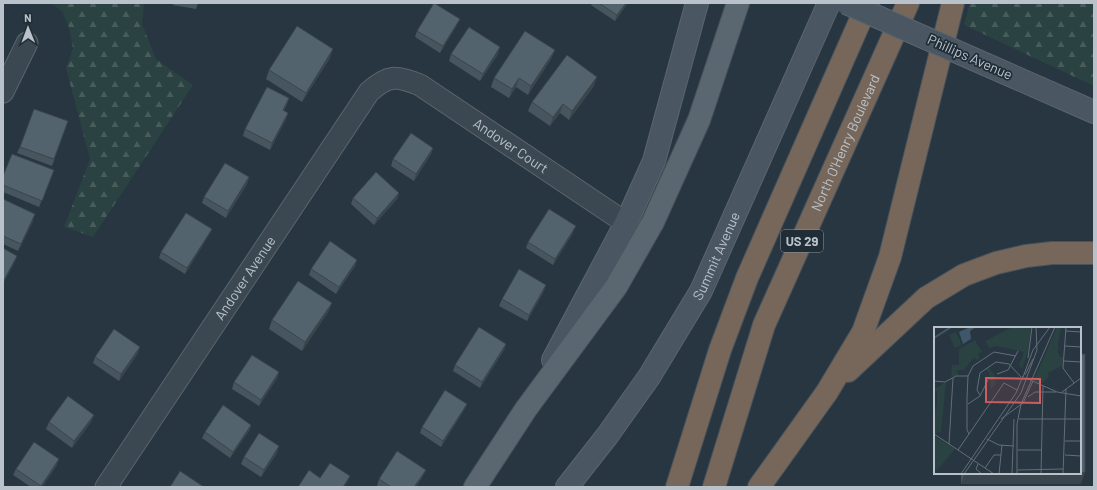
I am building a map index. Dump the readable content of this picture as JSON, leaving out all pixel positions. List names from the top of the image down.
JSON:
{
  "streets": {
    "highway": ["North O'Henry Boulevard", "US 29"],
    "main road": ["Phillips Avenue", "Summit Avenue"],
    "street": ["Andover Court", "Andover Avenue"]
  },
  "crossings": [
    ["Andover Court", "Andover Avenue"]
  ],
  "north": "top"
}
